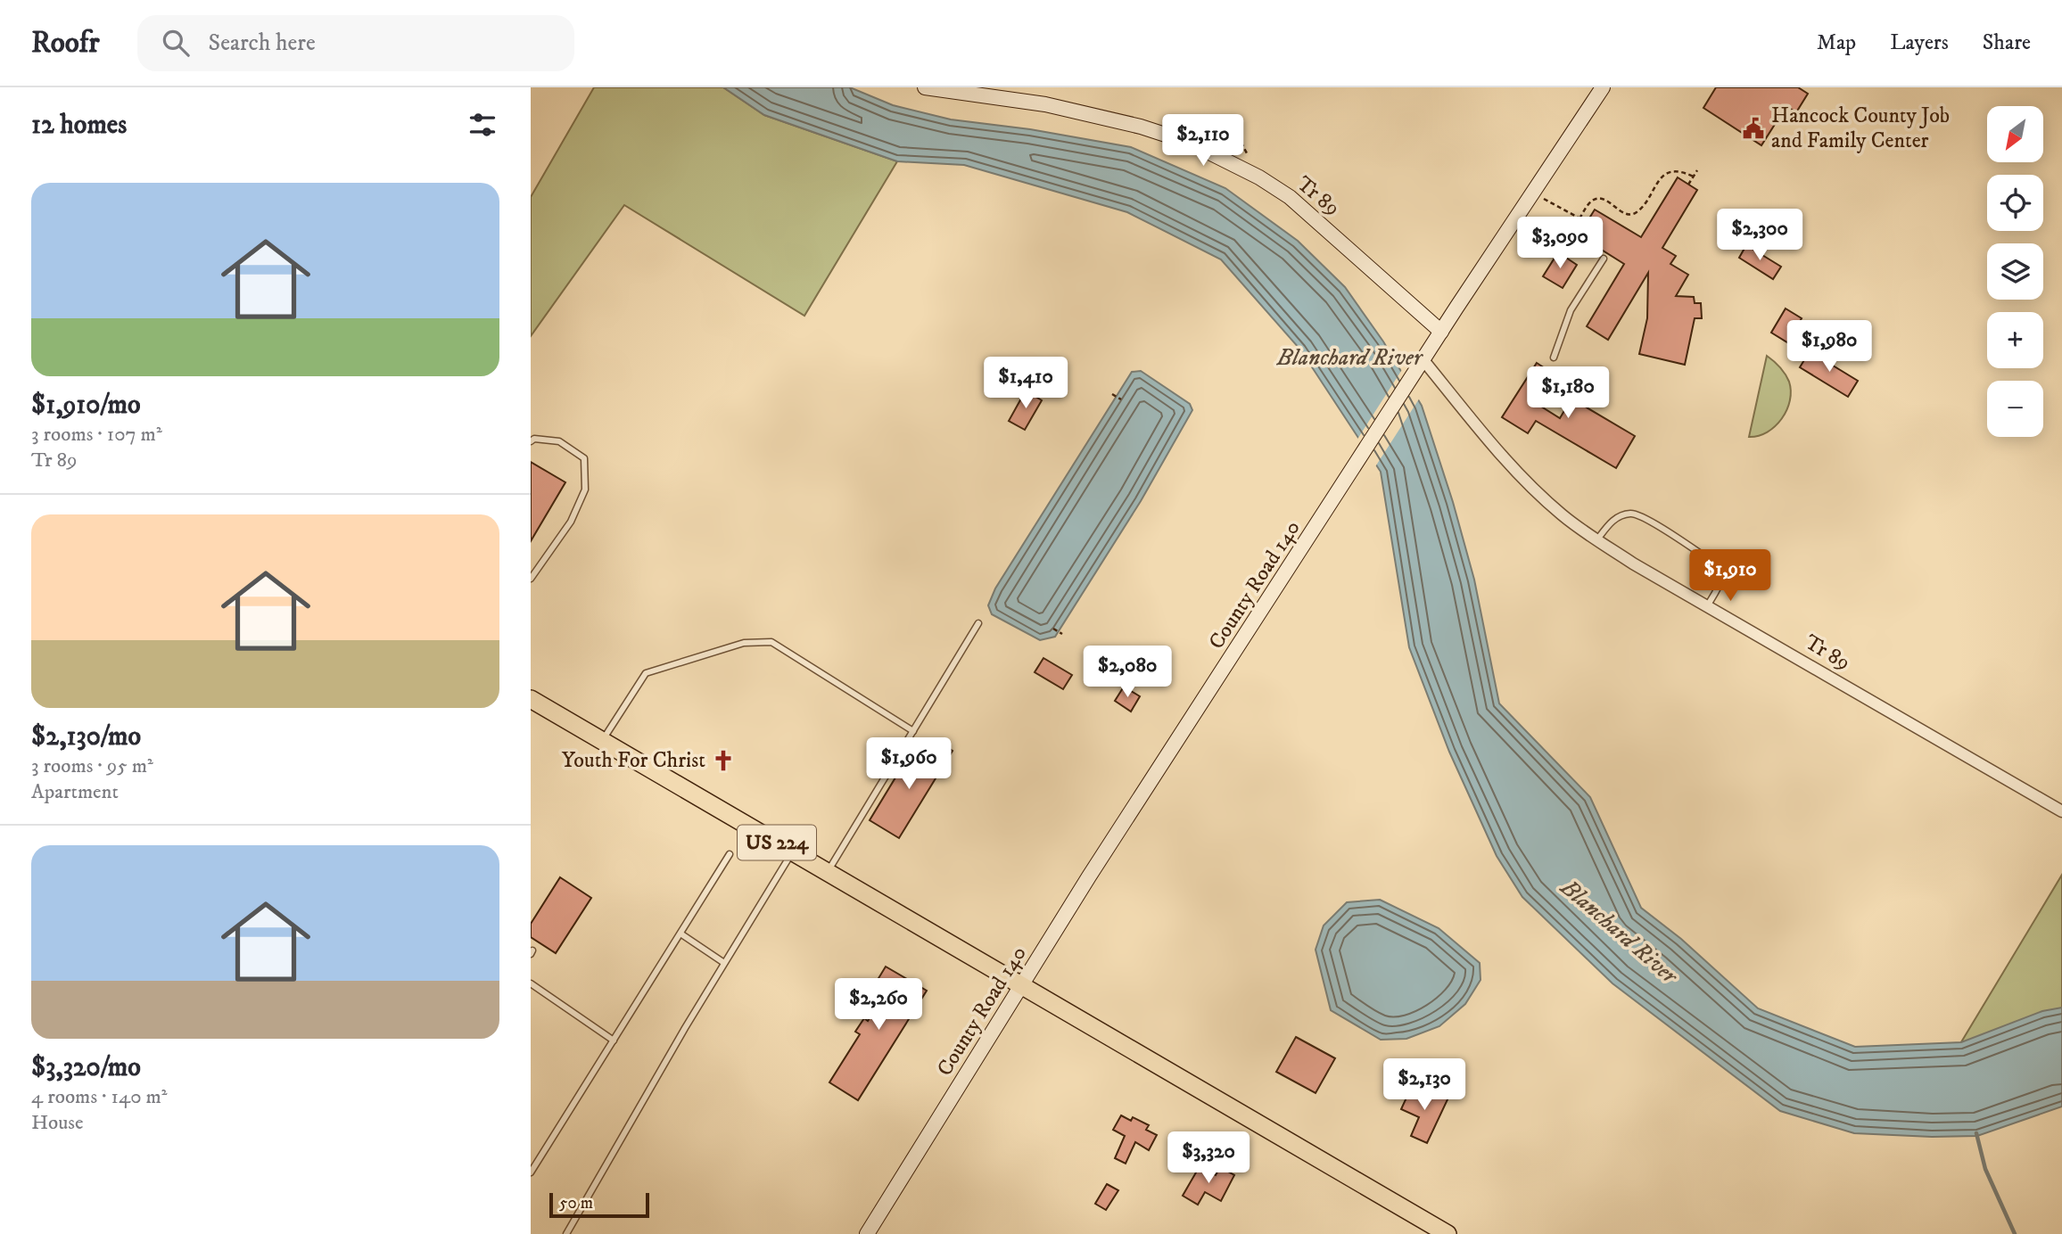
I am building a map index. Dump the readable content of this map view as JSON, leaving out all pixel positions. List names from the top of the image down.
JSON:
{
  "streets": {
    "main road": ["US 224"],
    "street": ["Tr 89", "County Road 140"]
  },
  "crossings": [
    ["Tr 89", "County Road 140"],
    ["County Road 140", "US 224"]
  ],
  "water": ["Blanchard River"],
  "places": {
    "public building": ["Hancock County Job and Family Center"],
    "church": ["Youth For Christ"]
  },
  "scale_bar": "50 m",
  "north": "bottom left",
  "page": {
    "header": "Roofr",
    "search": "Search here",
    "nav": ["Map", "Layers", "Share"],
    "heading": "12 homes",
    "map_buttons": ["+", "−"],
    "price": [
      "$2,110",
      "$2,300",
      "$3,090",
      "$1,980",
      "$1,410",
      "$1,180",
      "$1,910",
      "$2,080",
      "$1,960",
      "$2,260",
      "$2,130",
      "$3,320"
    ],
    "list": [
      {
        "name": "$1,910/mo",
        "note": "3 rooms · 107 m² · Tr 89"
      },
      {
        "name": "$2,130/mo",
        "note": "3 rooms · 95 m² · Apartment"
      },
      {
        "name": "$3,320/mo",
        "note": "4 rooms · 140 m² · House"
      }
    ],
    "scale": "50 m"
  }
}
